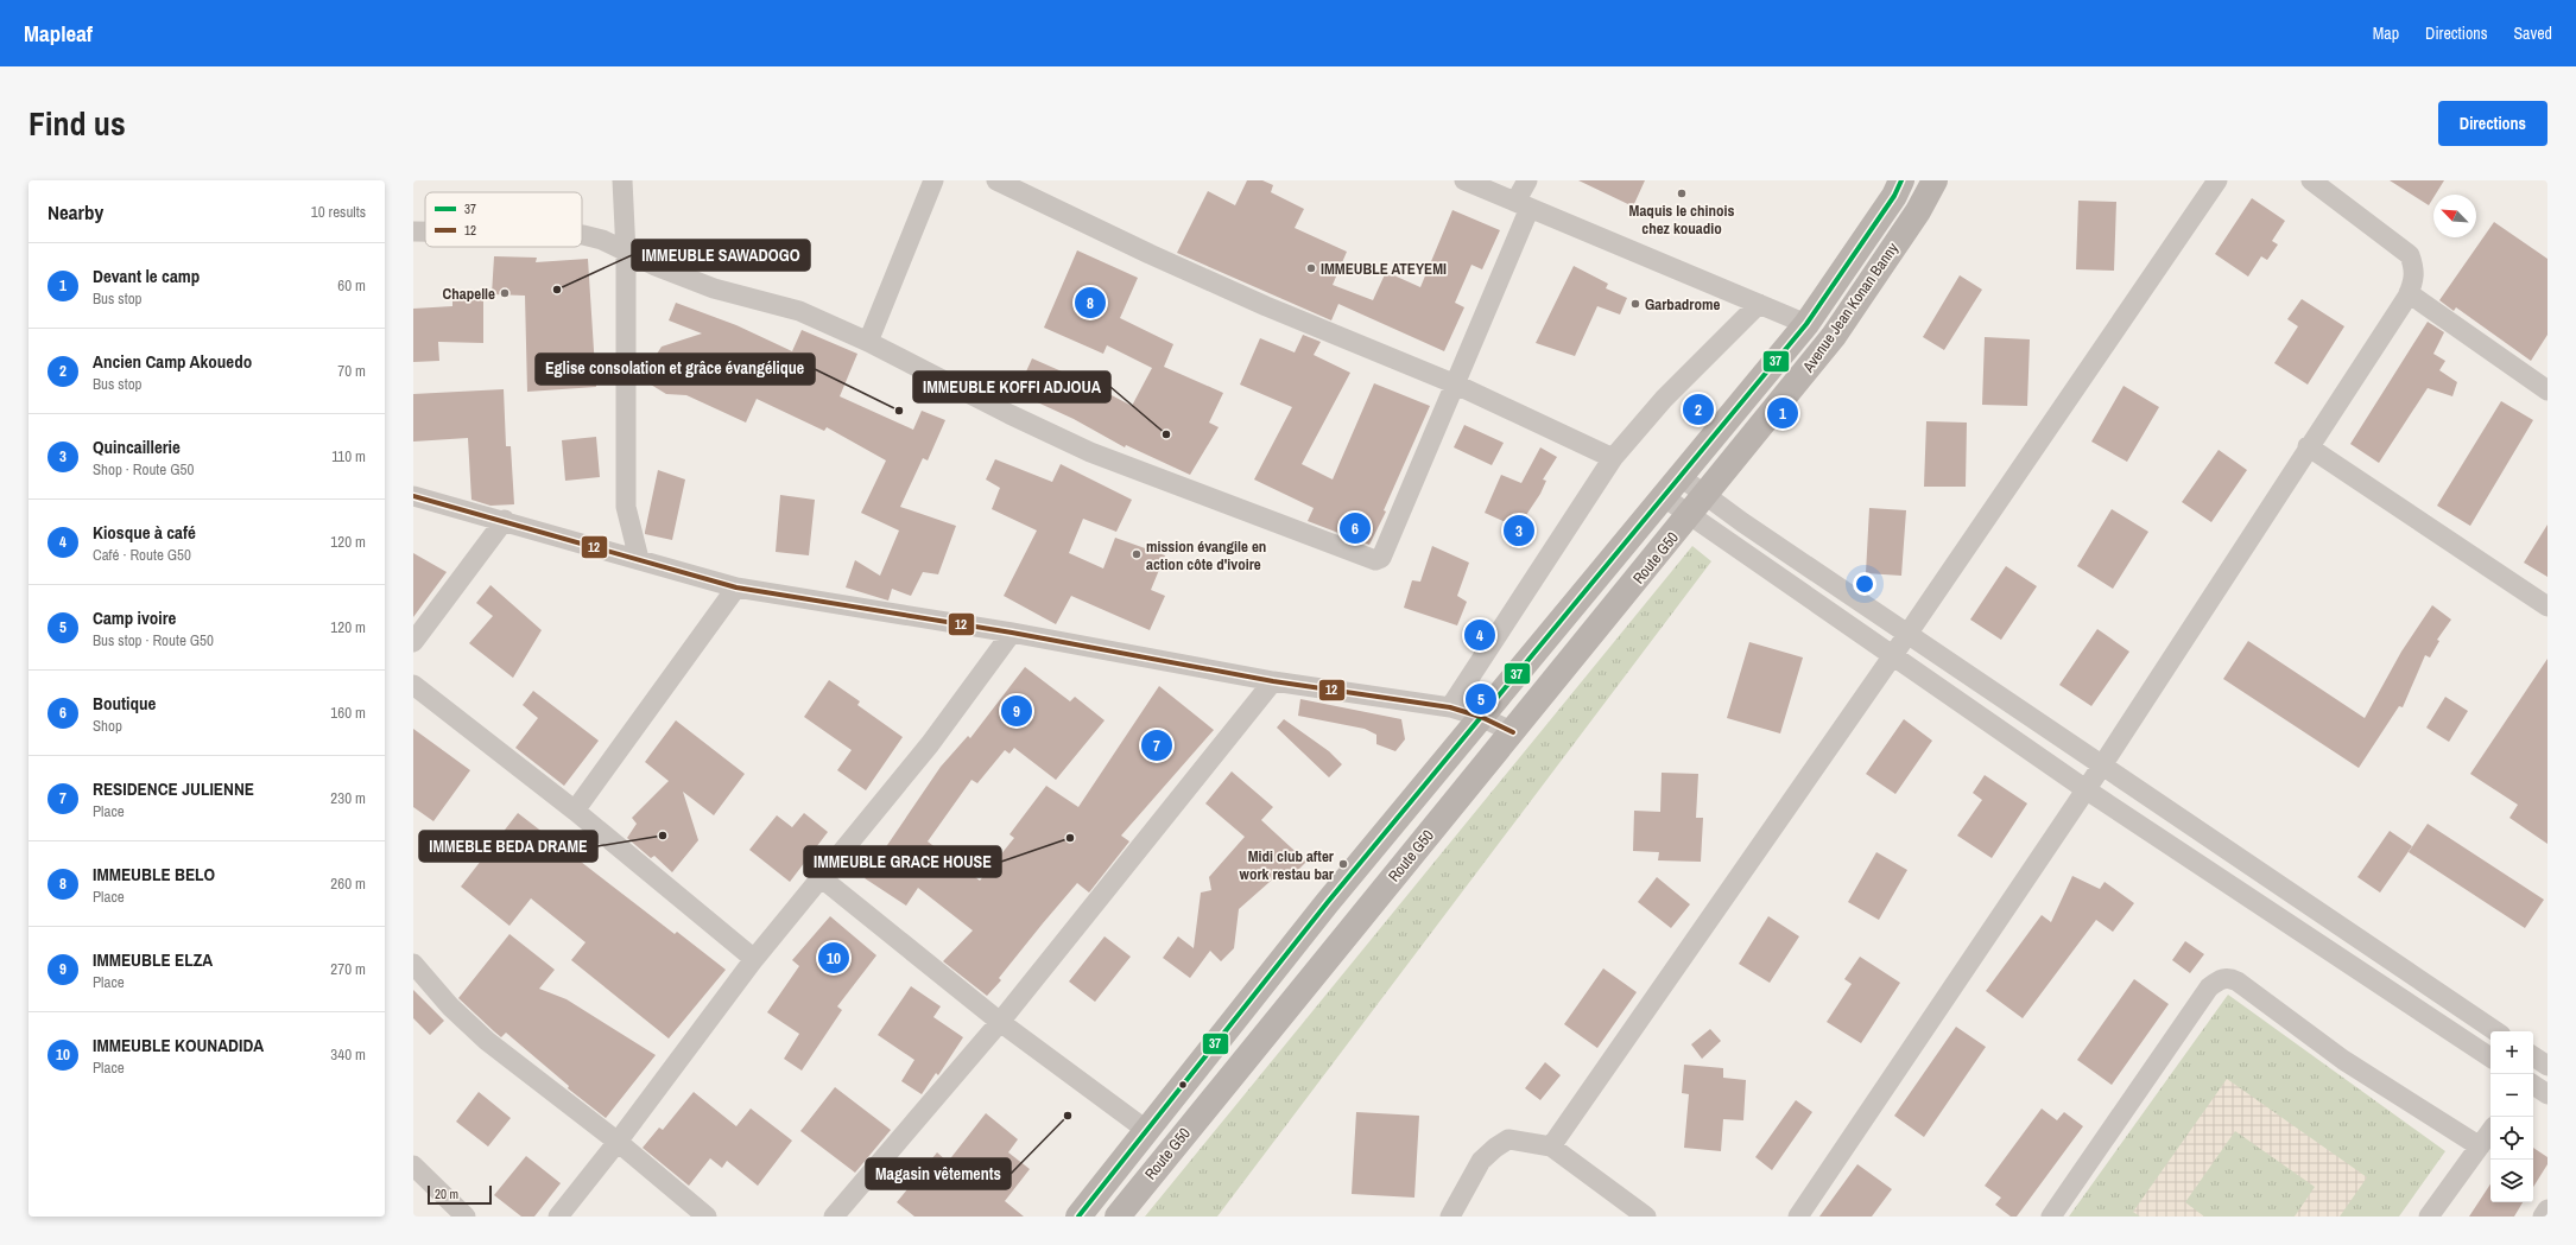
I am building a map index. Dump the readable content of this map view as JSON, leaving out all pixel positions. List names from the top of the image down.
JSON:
{
  "streets": {
    "street": ["Avenue Jean Konan Banny", "Route G50"]
  },
  "crossings": [
    ["Avenue Jean Konan Banny", "Route G50"]
  ],
  "places": [
    "Maquis le chinois chez kouadio",
    "IMMEUBLE ATEYEMI",
    "IMMEUBLE SAWADOGO",
    "Chapelle",
    "Garbadrome",
    "Eglise consolation et grâce évangélique",
    "IMMEUBLE KOFFI ADJOUA",
    "mission évangile en action côte d'ivoire",
    "IMMEBLE BEDA DRAME",
    "IMMEUBLE GRACE HOUSE",
    "Midi club after work restau bar",
    "Magasin vêtements"
  ],
  "lines": ["transit line 37", "transit line 12"],
  "legend": ["37", "12"],
  "scale_bar": "20 m",
  "north": "top left",
  "page": {
    "header": "Mapleaf",
    "nav": ["Map", "Directions", "Saved"],
    "title": "Find us",
    "buttons": "Directions",
    "heading": ["Nearby", "10 results"],
    "list": [
      {
        "mark": "1",
        "name": "Devant le camp",
        "note": "Bus stop",
        "value": "60 m"
      },
      {
        "mark": "2",
        "name": "Ancien Camp Akouedo",
        "note": "Bus stop",
        "value": "70 m"
      },
      {
        "mark": "3",
        "name": "Quincaillerie",
        "note": "Shop · Route G50",
        "value": "110 m"
      },
      {
        "mark": "4",
        "name": "Kiosque à café",
        "note": "Café · Route G50",
        "value": "120 m"
      },
      {
        "mark": "5",
        "name": "Camp ivoire",
        "note": "Bus stop · Route G50",
        "value": "120 m"
      },
      {
        "mark": "6",
        "name": "Boutique",
        "note": "Shop",
        "value": "160 m"
      },
      {
        "mark": "7",
        "name": "RESIDENCE JULIENNE",
        "note": "Place",
        "value": "230 m"
      },
      {
        "mark": "8",
        "name": "IMMEUBLE BELO",
        "note": "Place",
        "value": "260 m"
      },
      {
        "mark": "9",
        "name": "IMMEUBLE ELZA",
        "note": "Place",
        "value": "270 m"
      },
      {
        "mark": "10",
        "name": "IMMEUBLE KOUNADIDA",
        "note": "Place",
        "value": "340 m"
      }
    ],
    "pins": [
      "8",
      "2",
      "1",
      "6",
      "3",
      "4",
      "5",
      "9",
      "7",
      "10"
    ],
    "map_buttons": ["+", "−"],
    "scale": "20 m"
  }
}
